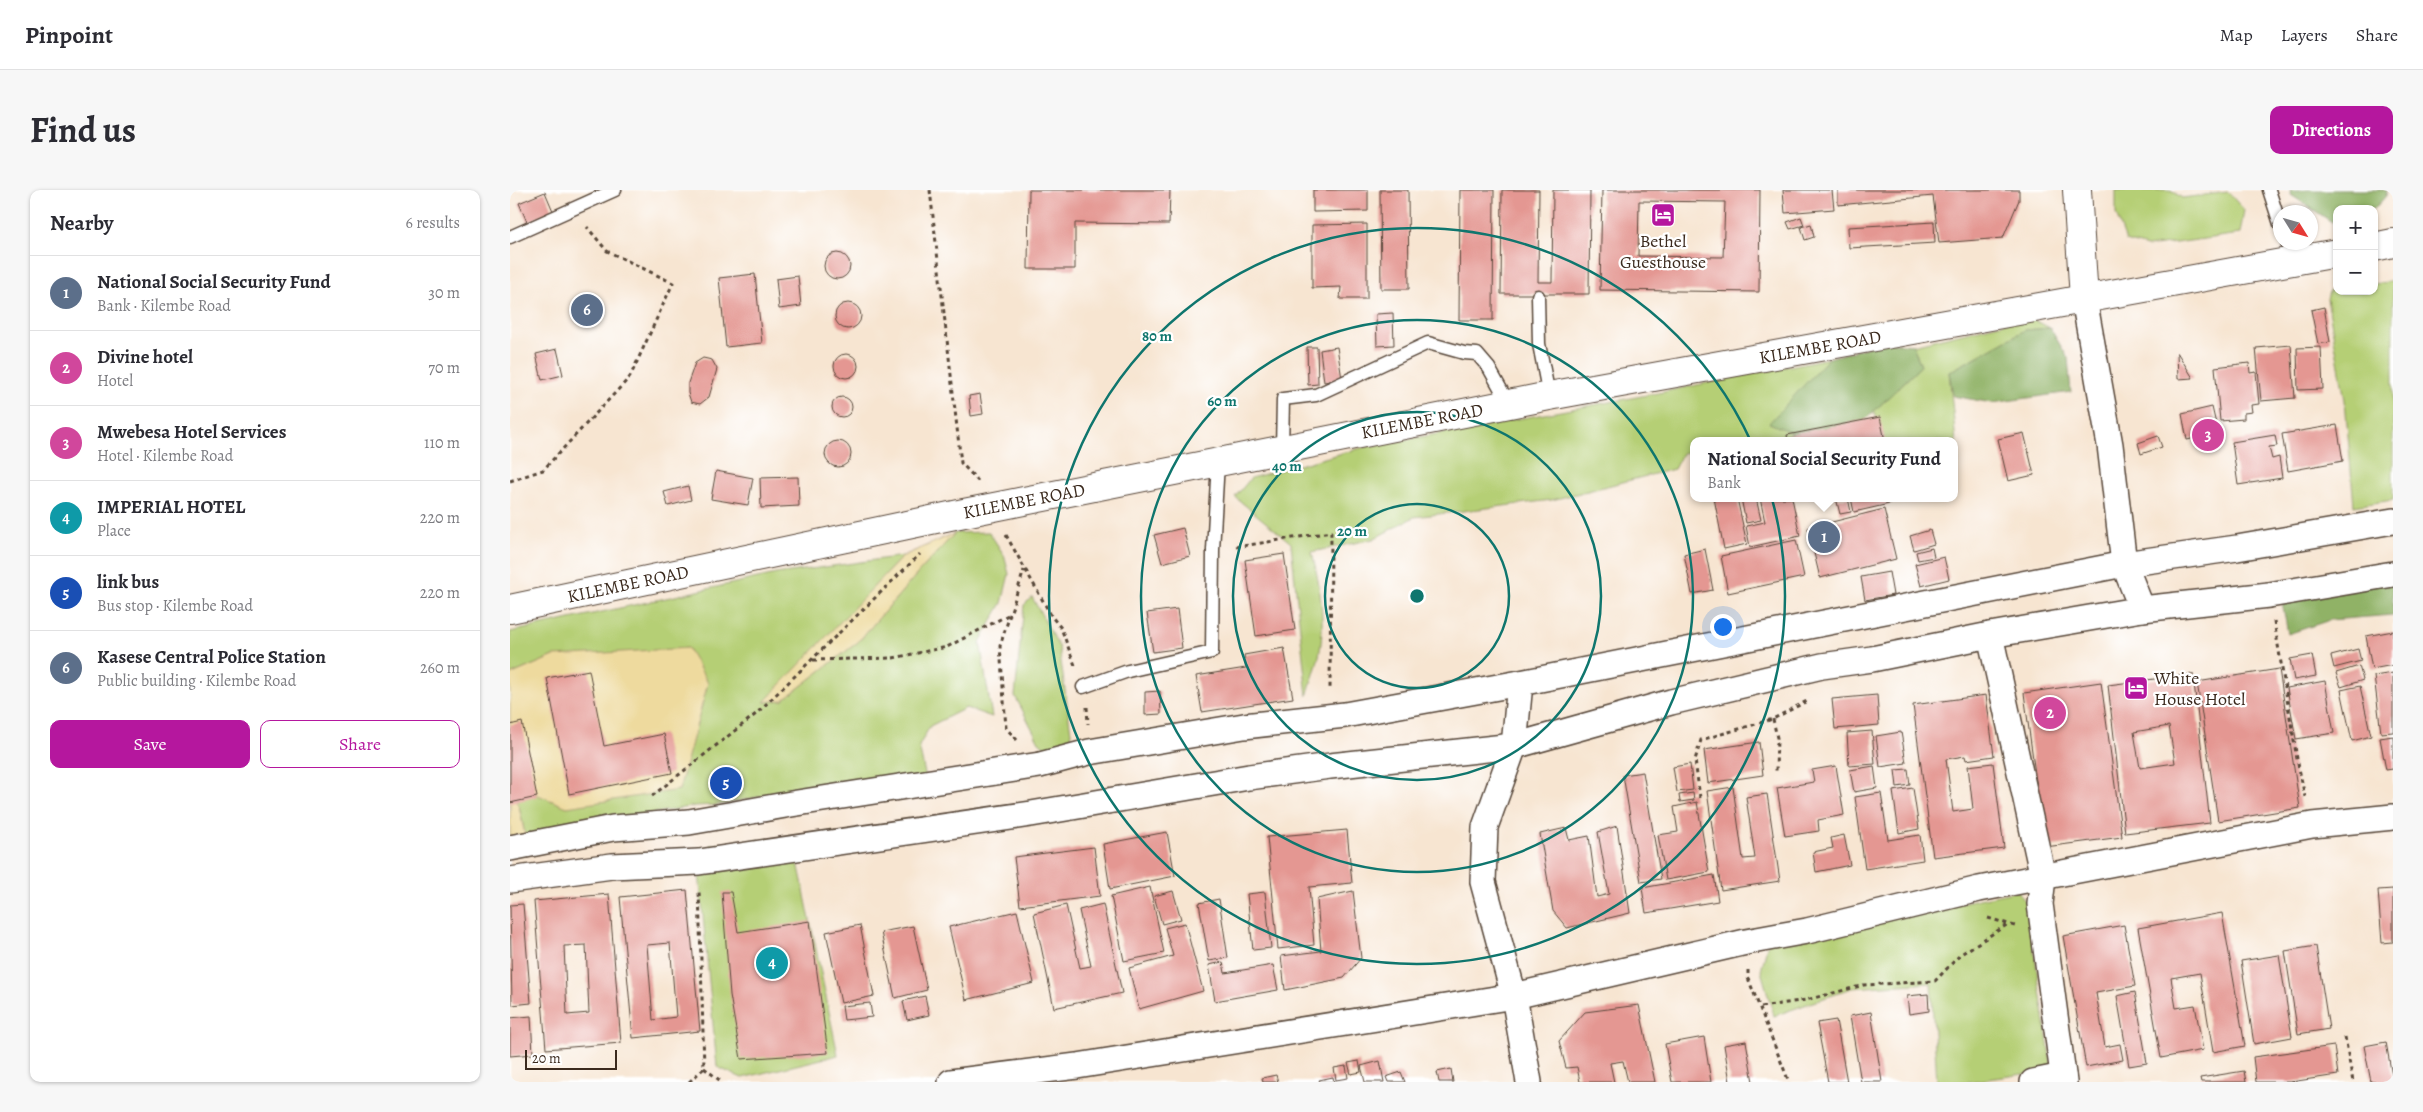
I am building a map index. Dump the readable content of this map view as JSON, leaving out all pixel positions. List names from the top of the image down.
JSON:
{
  "streets": {
    "main road": ["KILEMBE ROAD"]
  },
  "places": {
    "hotel": ["Bethel Guesthouse", "White House Hotel"]
  },
  "scale_bar": "20 m",
  "north": "bottom right",
  "page": {
    "header": "Pinpoint",
    "nav": ["Map", "Layers", "Share"],
    "title": "Find us",
    "buttons": [
      "Directions",
      ["Save", "Share"]
    ],
    "heading": ["Nearby", "6 results"],
    "map_buttons": ["+", "−"],
    "list": [
      {
        "mark": "1",
        "name": "National Social Security Fund",
        "note": "Bank · Kilembe Road",
        "value": "30 m"
      },
      {
        "mark": "2",
        "name": "Divine hotel",
        "note": "Hotel",
        "value": "70 m"
      },
      {
        "mark": "3",
        "name": "Mwebesa Hotel Services",
        "note": "Hotel · Kilembe Road",
        "value": "110 m"
      },
      {
        "mark": "4",
        "name": "IMPERIAL HOTEL",
        "note": "Place",
        "value": "220 m"
      },
      {
        "mark": "5",
        "name": "link bus",
        "note": "Bus stop · Kilembe Road",
        "value": "220 m"
      },
      {
        "mark": "6",
        "name": "Kasese Central Police Station",
        "note": "Public building · Kilembe Road",
        "value": "260 m"
      }
    ],
    "pins": [
      "6",
      "3",
      "1",
      "2",
      "5",
      "4"
    ],
    "popup": ["National Social Security Fund", "Bank"],
    "scale": "20 m"
  },
  "rings": [
    "80 m",
    "60 m",
    "40 m",
    "20 m"
  ]
}
